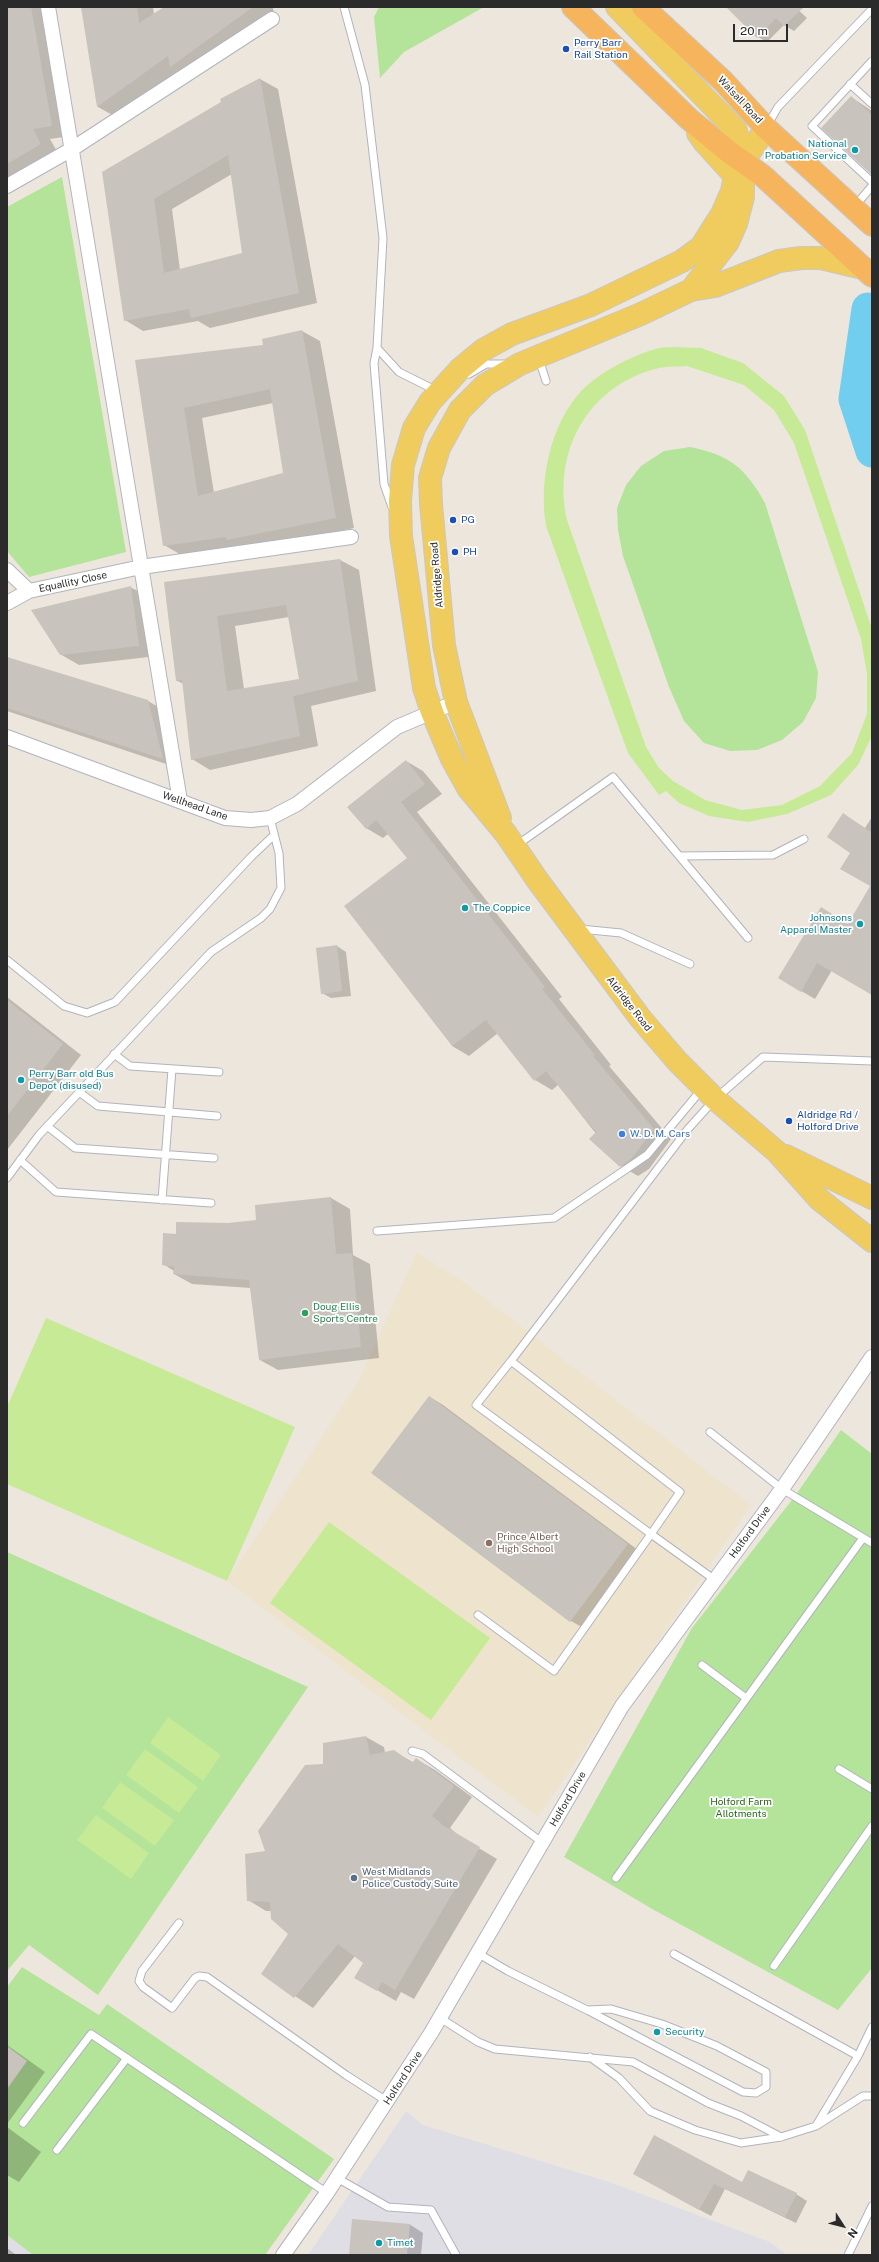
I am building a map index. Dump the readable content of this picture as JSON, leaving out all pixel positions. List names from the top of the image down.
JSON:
{
  "streets": {
    "highway": ["Walsall Road"],
    "main road": ["Aldridge Road"],
    "street": ["Equallity Close", "Wellhead Lane", "Holford Drive"]
  },
  "crossings": [
    ["Aldridge Road", "Wellhead Lane"]
  ],
  "parks": ["Holford Farm Allotments"],
  "places": [
    "Perry Barr Rail Station",
    "National Probation Service",
    "PG",
    "PH",
    "The Coppice",
    "Johnsons Apparel Master",
    "Perry Barr old Bus Depot (disused)",
    "Aldridge Rd / Holford Drive",
    "W. D. M. Cars",
    "Doug Ellis Sports Centre",
    "Prince Albert High School",
    "West Midlands Police Custody Suite",
    "Security",
    "Timet"
  ],
  "scale_bar": "20 m",
  "north": "bottom right"
}
